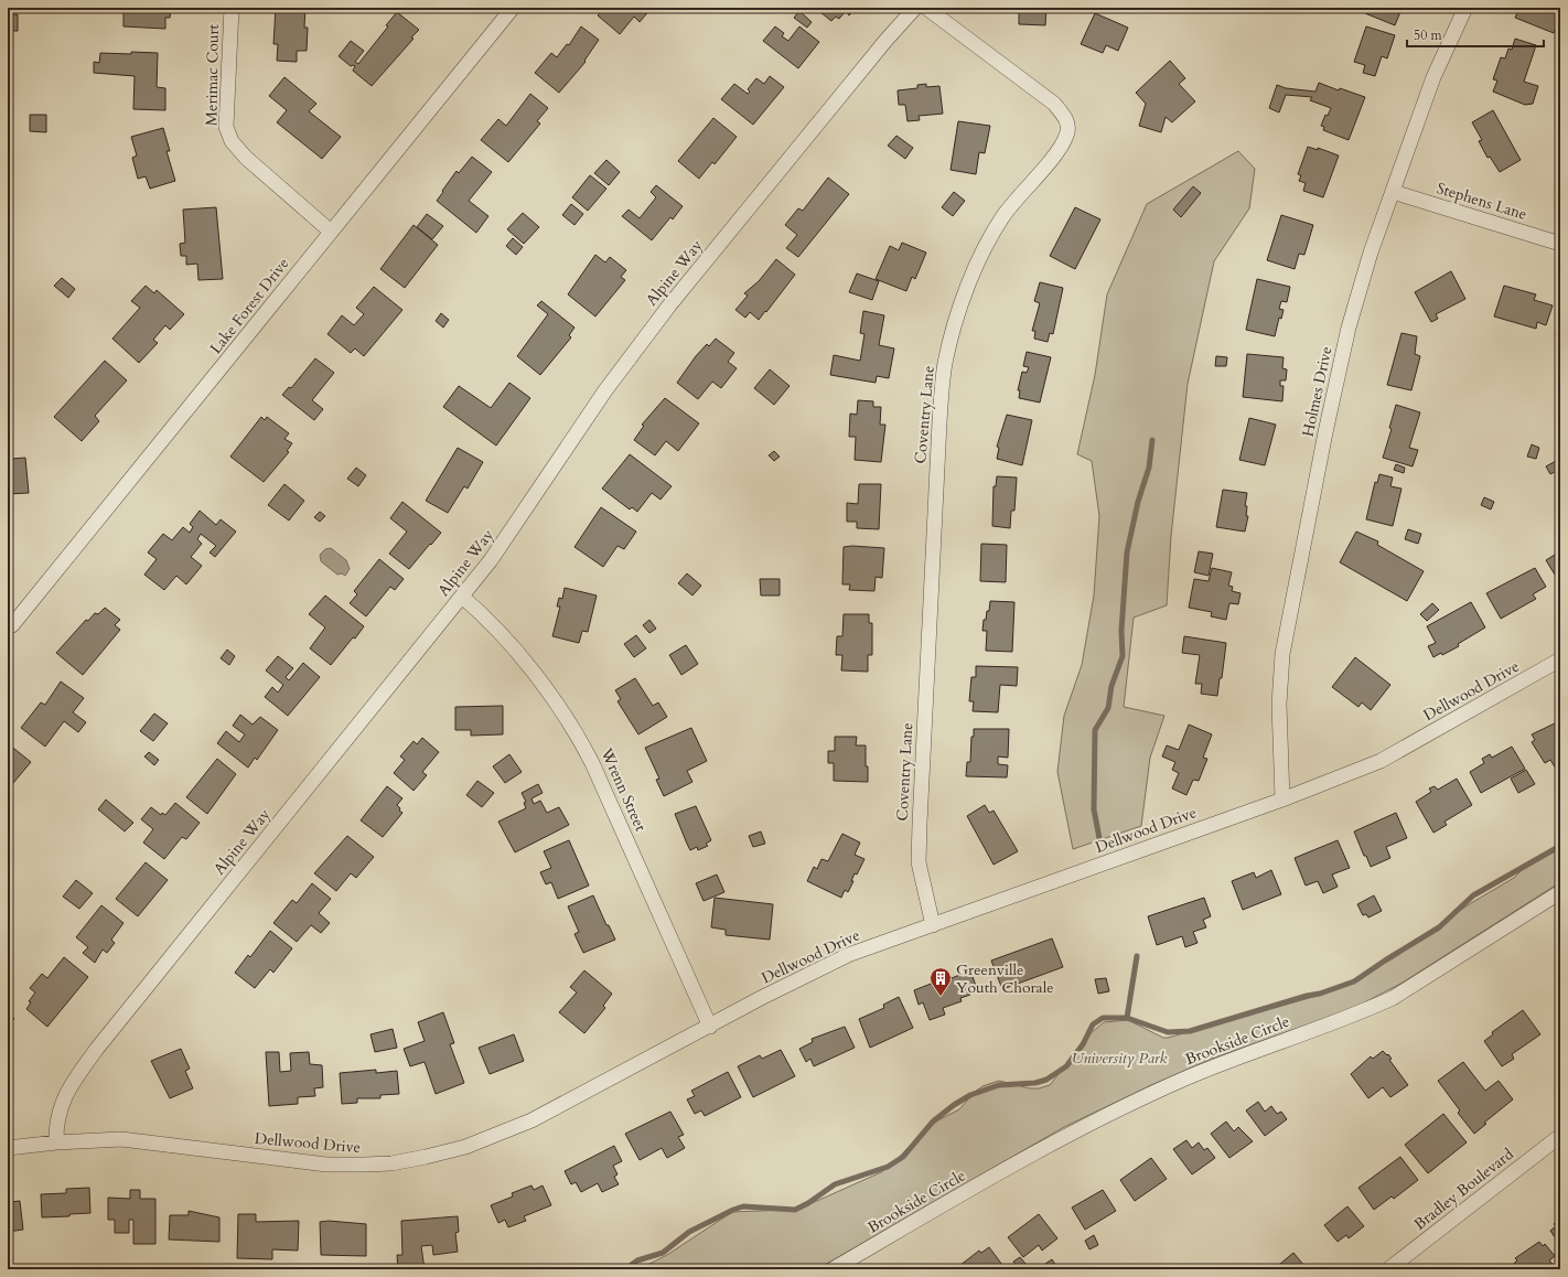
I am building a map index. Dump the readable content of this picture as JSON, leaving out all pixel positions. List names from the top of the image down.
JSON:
{
  "streets": {
    "street": [
      "Merimac Court",
      "Stephens Lane",
      "Alpine Way",
      "Lake Forest Drive",
      "Holmes Drive",
      "Coventry Lane",
      "Dellwood Drive",
      "Wrenn Street",
      "Brookside Circle",
      "Bradley Boulevard"
    ]
  },
  "crossings": [
    ["Merimac Court", "Lake Forest Drive"],
    ["Stephens Lane", "Holmes Drive"],
    ["Alpine Way", "Dellwood Drive"],
    ["Alpine Way", "Wrenn Street"],
    ["Holmes Drive", "Dellwood Drive"],
    ["Coventry Lane", "Dellwood Drive"],
    ["Dellwood Drive", "Wrenn Street"]
  ],
  "parks": ["University Park"],
  "places": {
    "building": ["Greenville Youth Chorale"]
  },
  "scale_bar": "50 m"
}
